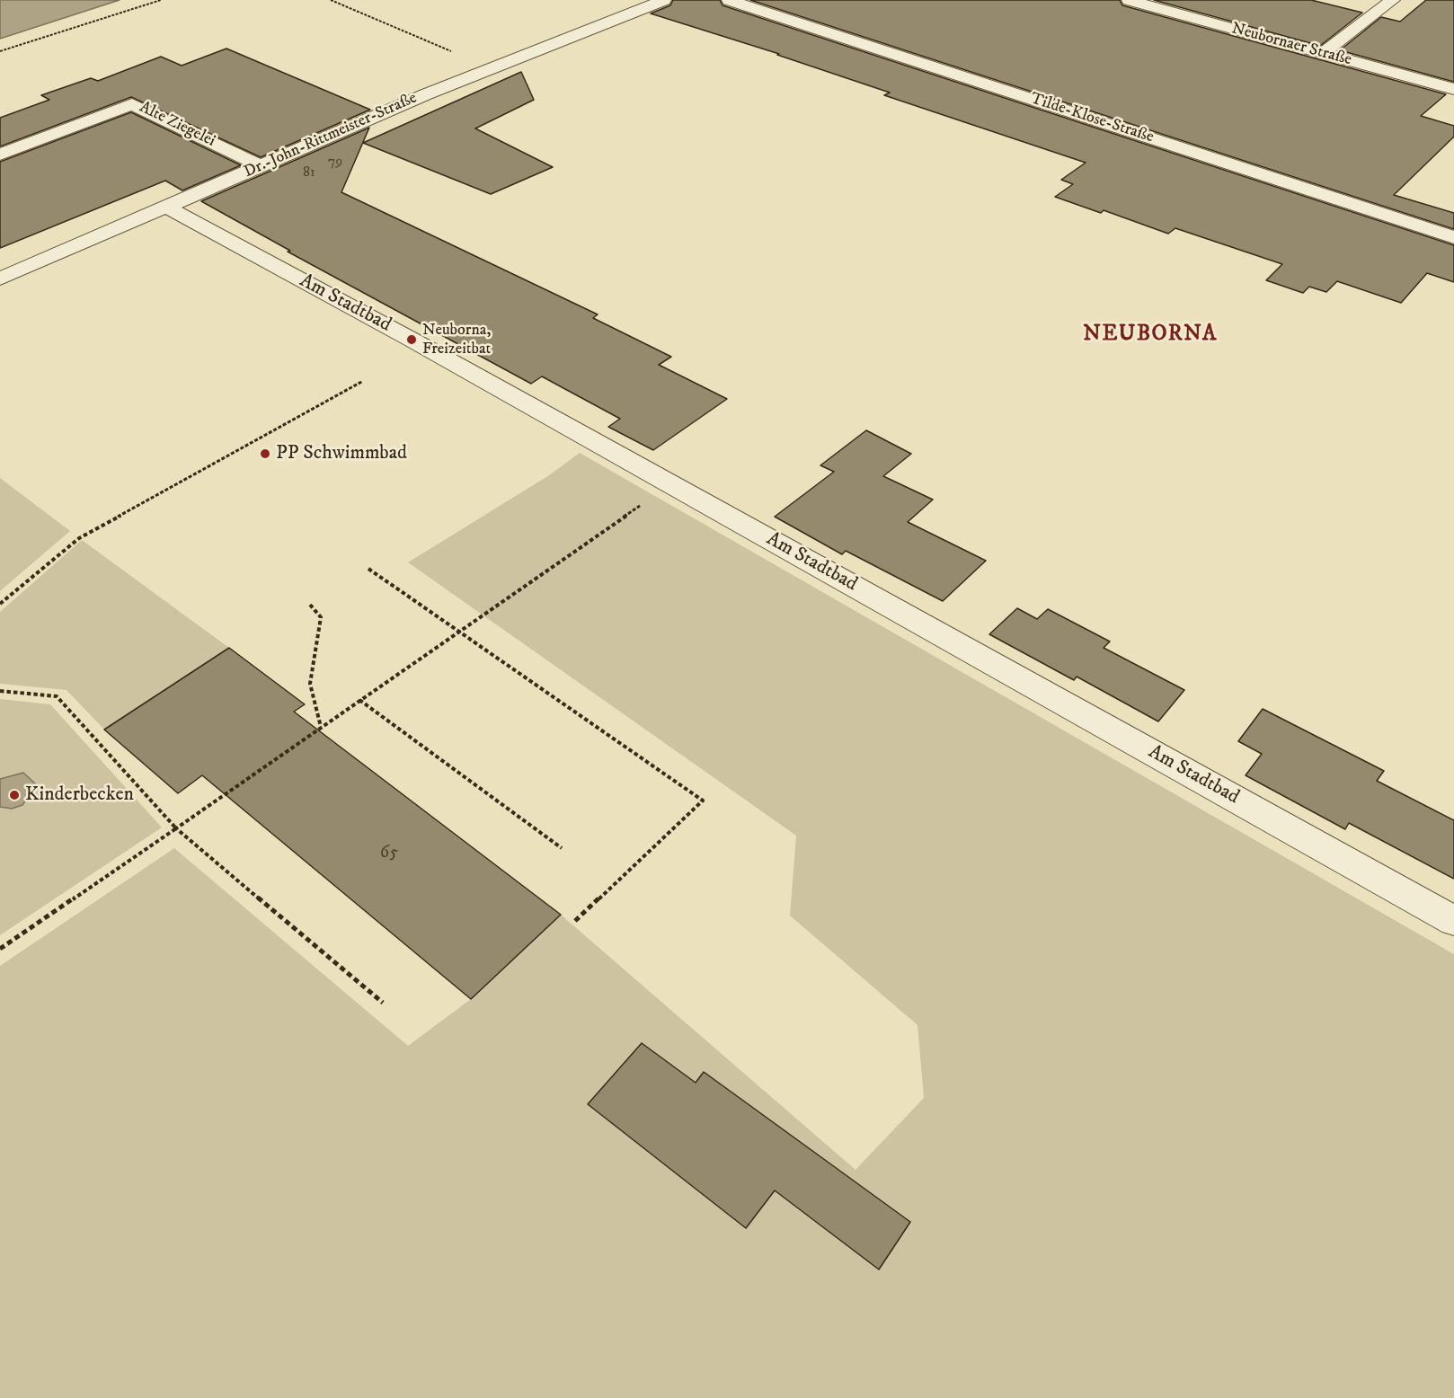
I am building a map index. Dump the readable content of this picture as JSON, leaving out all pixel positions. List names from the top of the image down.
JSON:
{
  "streets": {
    "street": [
      "Neubornaer Straße",
      "Tilde-Klose-Straße",
      "Alte Ziegelei",
      "Dr.-John-Rittmeister-Straße",
      "Am Stadtbad"
    ]
  },
  "crossings": [
    ["Alte Ziegelei", "Dr.-John-Rittmeister-Straße"],
    ["Dr.-John-Rittmeister-Straße", "Am Stadtbad"]
  ],
  "districts": ["NEUBORNA"],
  "places": ["Neuborna, Freizeitbat", "PP Schwimmbad", "Kinderbecken"],
  "house_numbers": ["79", "81", "65"]
}
